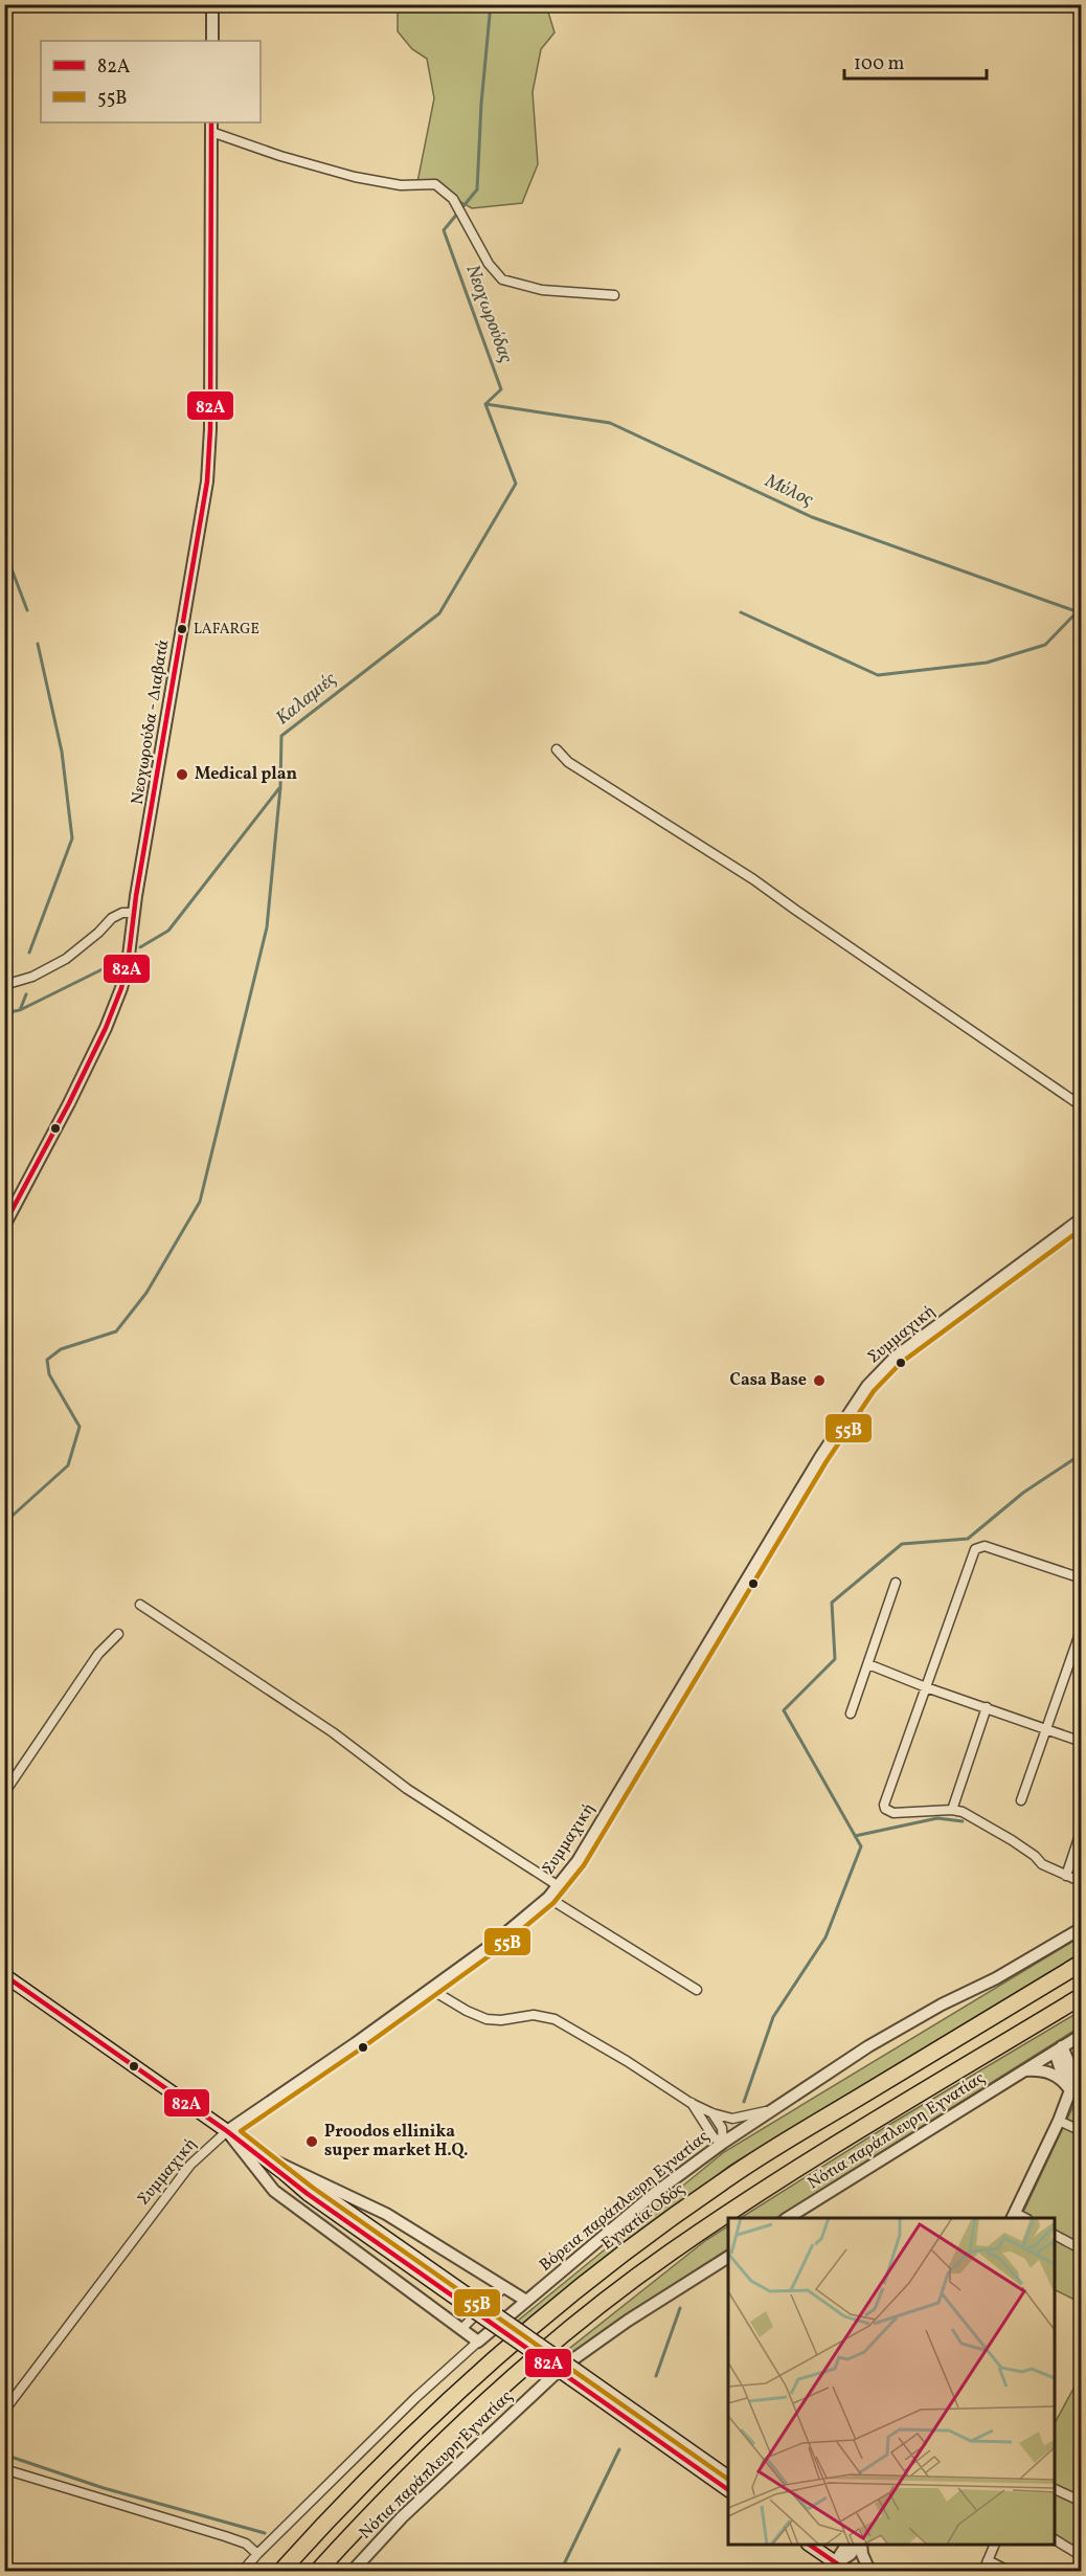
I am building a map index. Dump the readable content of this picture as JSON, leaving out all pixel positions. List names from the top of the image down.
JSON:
{
  "streets": {
    "highway": ["Εγνατία Οδός"],
    "street": [
      "Νεοχωρούδα - Διαβατά",
      "Συμμαχική",
      "Νότια παράπλευρη Εγνατίας",
      "Βόρεια παράπλευρη Εγνατίας"
    ]
  },
  "water": ["Νεοχωρούδας", "Μύλος", "Καλαμιές"],
  "places": [
    "LAFARGE",
    "Medical plan",
    "Casa Base",
    "Proodos ellinika super market H.Q."
  ],
  "lines": ["transit line 82Α", "transit line 55Β"],
  "legend": ["82Α", "55Β"],
  "scale_bar": "100 m"
}
